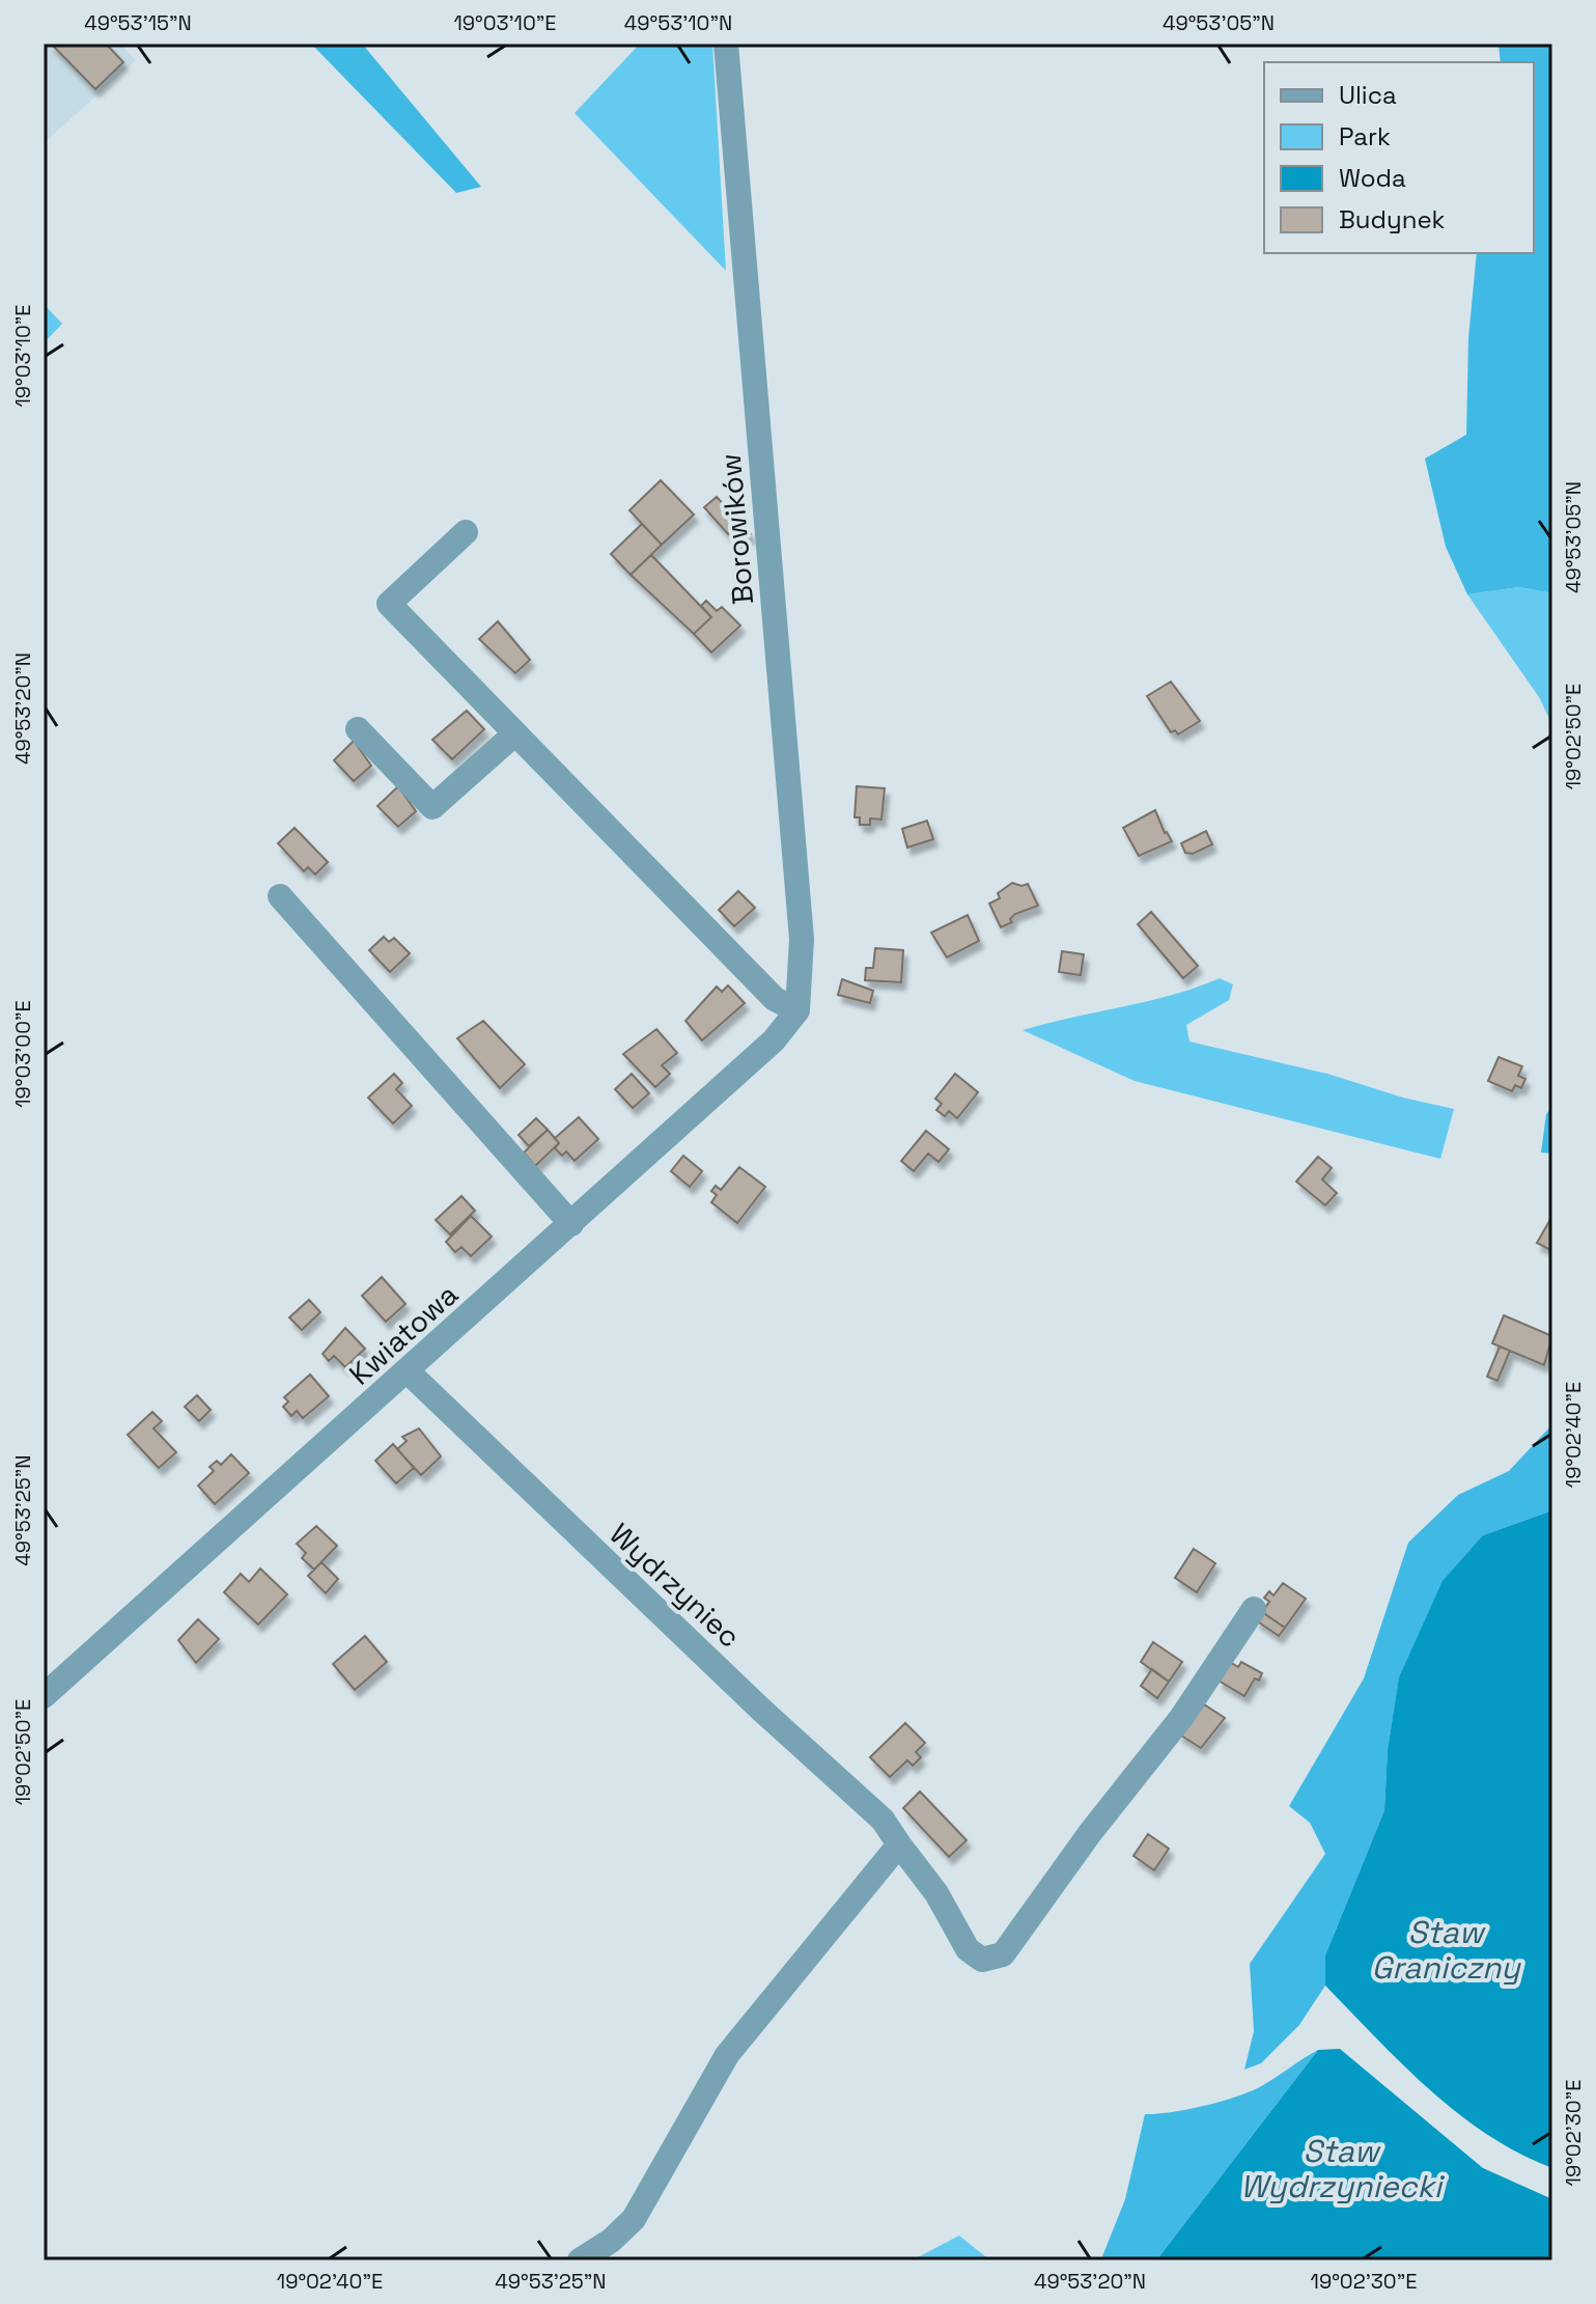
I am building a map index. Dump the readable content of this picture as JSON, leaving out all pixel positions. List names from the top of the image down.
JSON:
{
  "streets": {
    "street": ["Borowików", "Kwiatowa", "Wydrzyniec"]
  },
  "crossings": [
    ["Borowików", "Kwiatowa"],
    ["Kwiatowa", "Wydrzyniec"]
  ],
  "water": ["Staw Graniczny", "Staw Wydrzyniecki"],
  "legend": [
    "Ulica",
    "Park",
    "Woda",
    "Budynek"
  ],
  "coordinates": [
    "49°53'15\"N",
    "19°03'10\"E",
    "49°53'10\"N",
    "49°53'05\"N",
    "49°53'20\"N",
    "19°02'50\"E",
    "19°03'00\"E",
    "19°02'40\"E",
    "49°53'25\"N",
    "19°02'30\"E"
  ]
}
